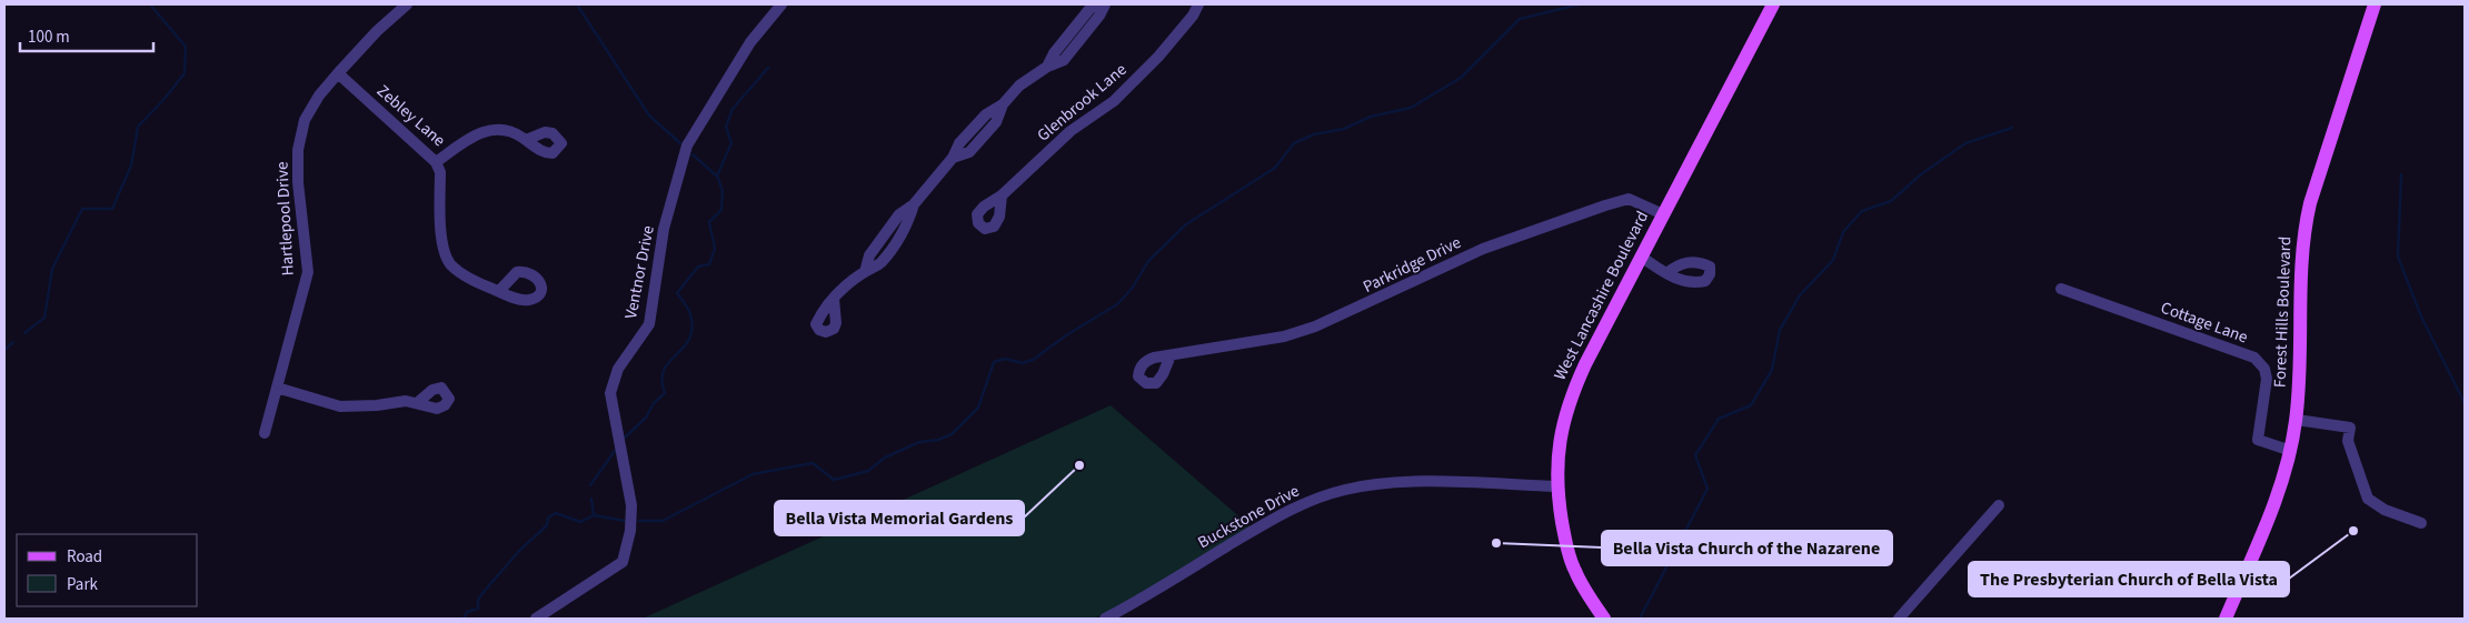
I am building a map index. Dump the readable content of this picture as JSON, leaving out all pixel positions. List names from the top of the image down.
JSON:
{
  "streets": {
    "main road": ["West Lancashire Boulevard", "Forest Hills Boulevard"],
    "street": [
      "Glenbrook Lane",
      "Zebley Lane",
      "Hartlepool Drive",
      "Parkridge Drive",
      "Ventnor Drive",
      "Cottage Lane",
      "Buckstone Drive"
    ]
  },
  "crossings": [
    ["Zebley Lane", "Hartlepool Drive"],
    ["Parkridge Drive", "West Lancashire Boulevard"],
    ["West Lancashire Boulevard", "Buckstone Drive"],
    ["Forest Hills Boulevard", "Cottage Lane"]
  ],
  "places": ["Bella Vista Memorial Gardens", "The Presbyterian Church of Bella Vista", "Bella Vista Church of the Nazarene"],
  "legend": ["Road", "Park"],
  "scale_bar": "100 m"
}
